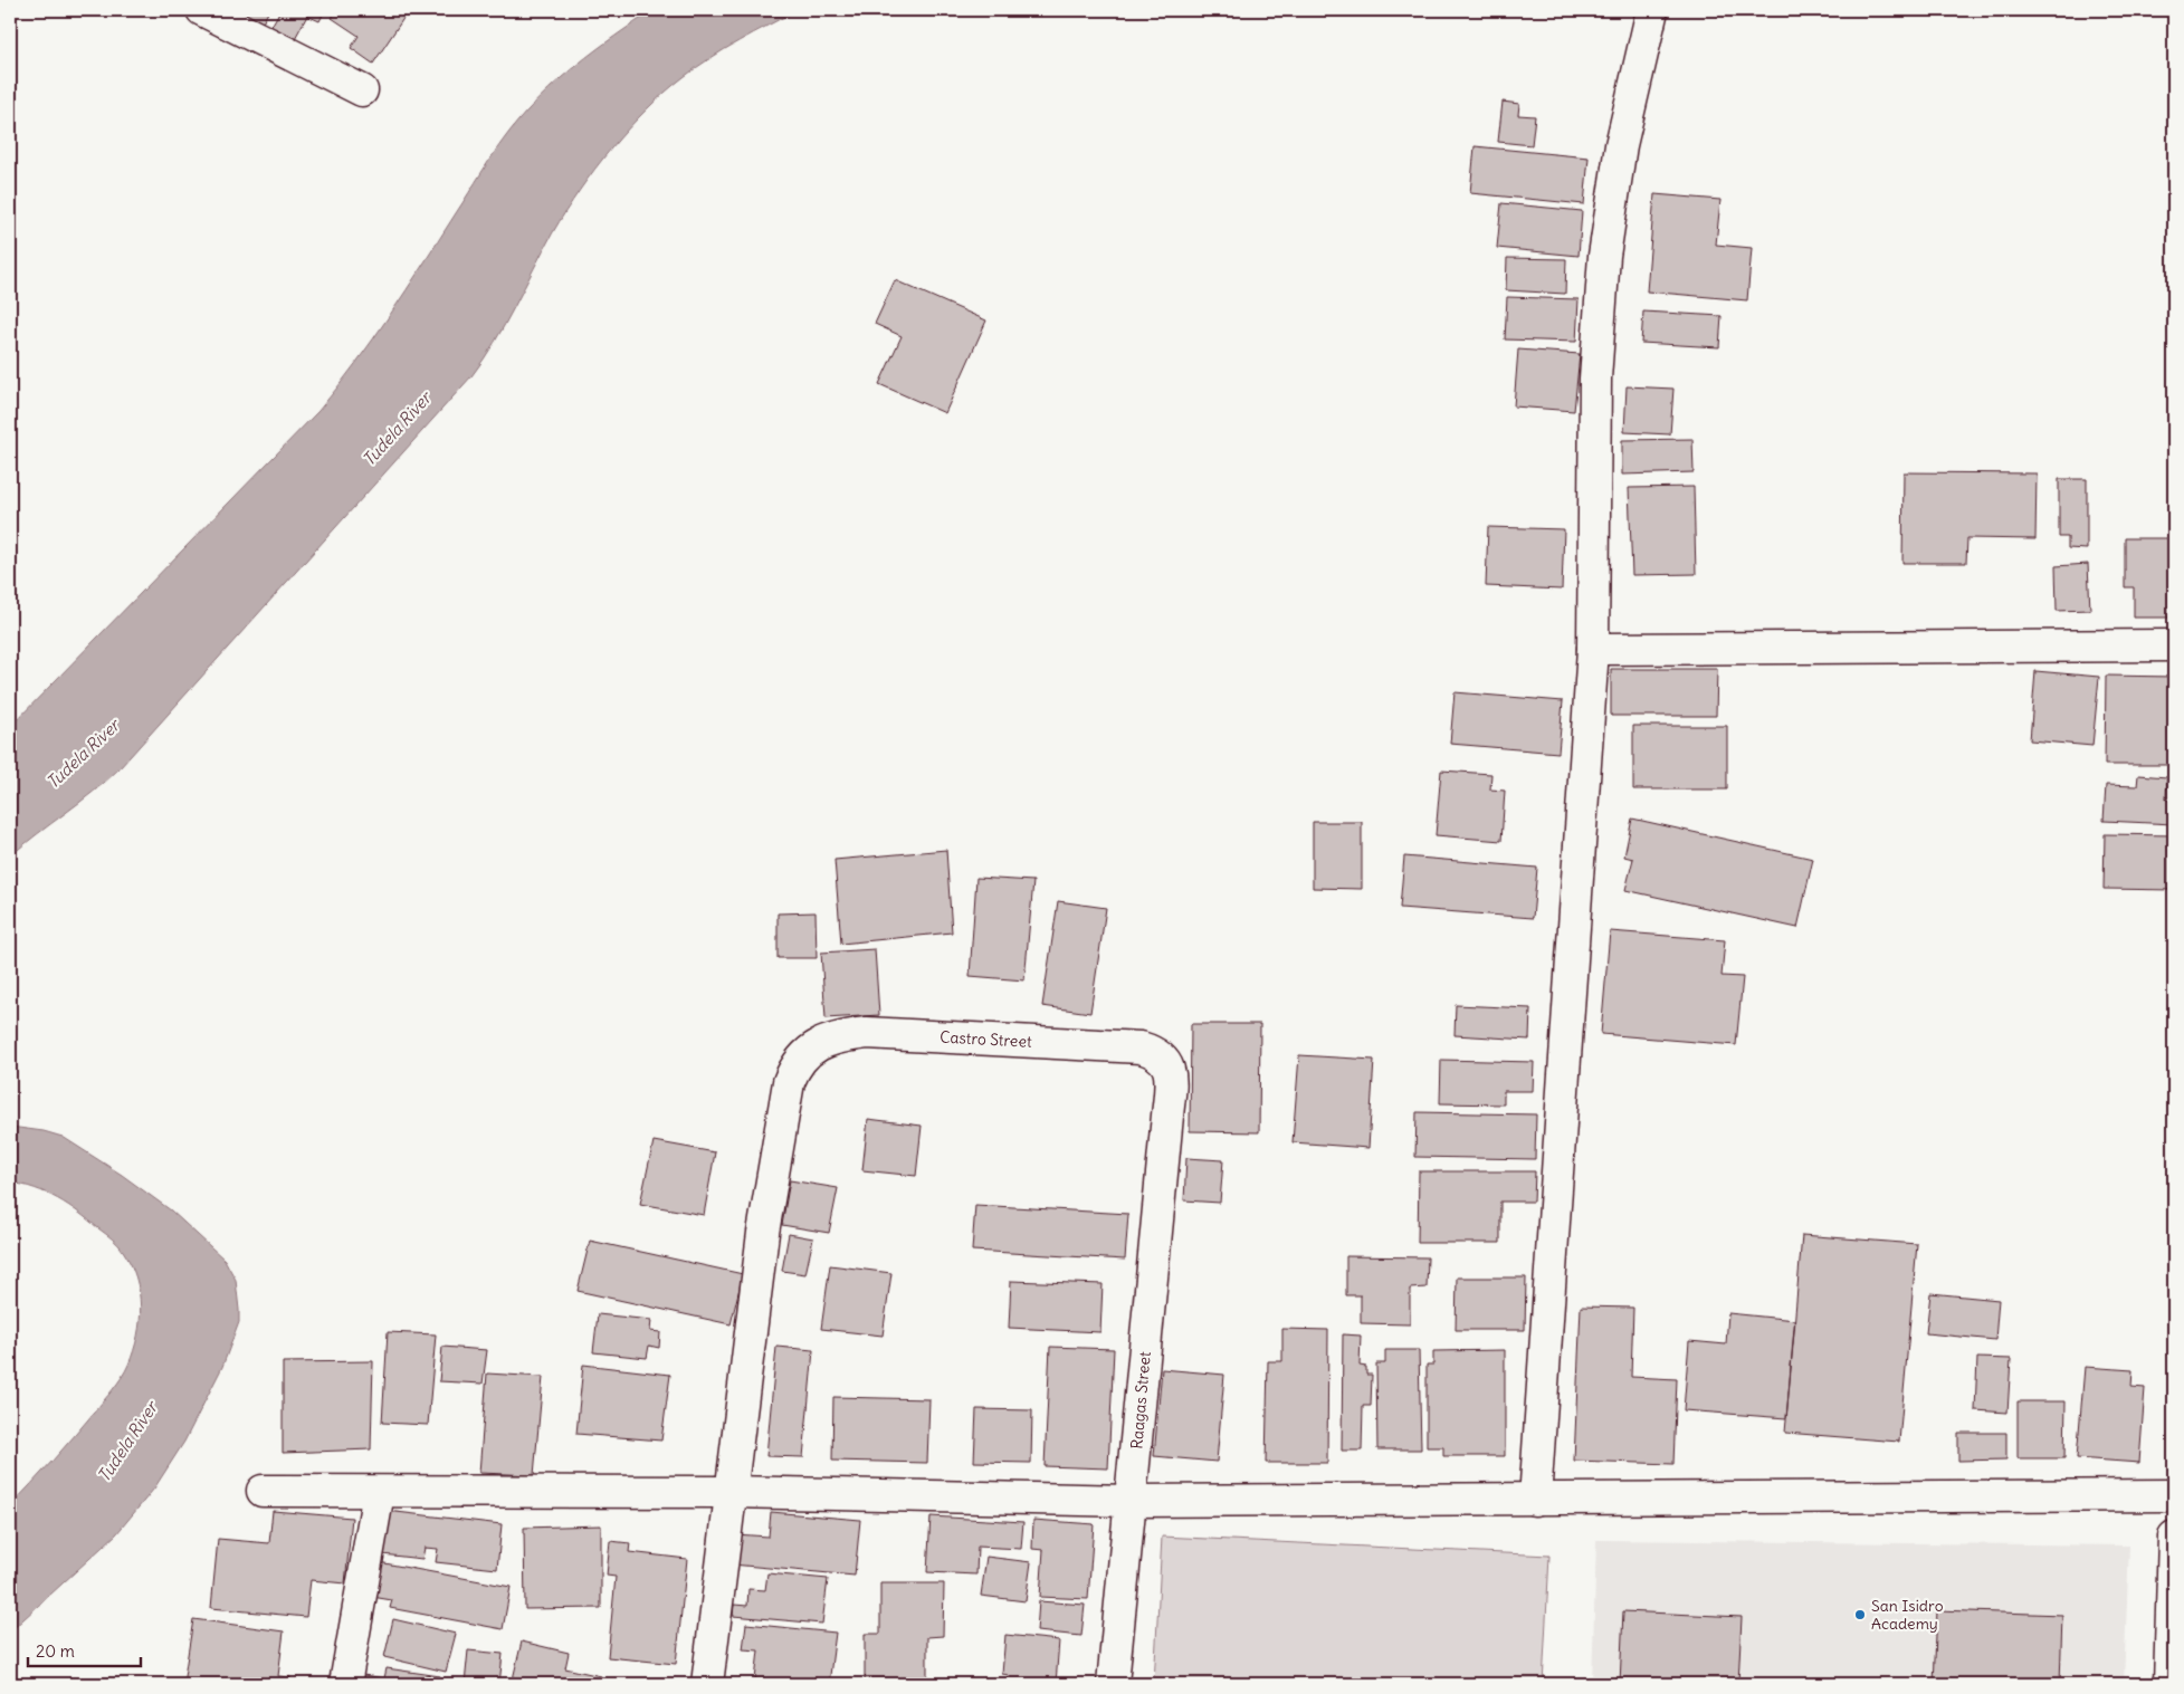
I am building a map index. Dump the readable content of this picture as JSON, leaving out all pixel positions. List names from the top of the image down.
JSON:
{
  "streets": {
    "street": ["Castro Street", "Raagas Street"]
  },
  "crossings": [
    ["Castro Street", "Raagas Street"]
  ],
  "water": ["Tudela River"],
  "places": ["San Isidro Academy"],
  "scale_bar": "20 m"
}
